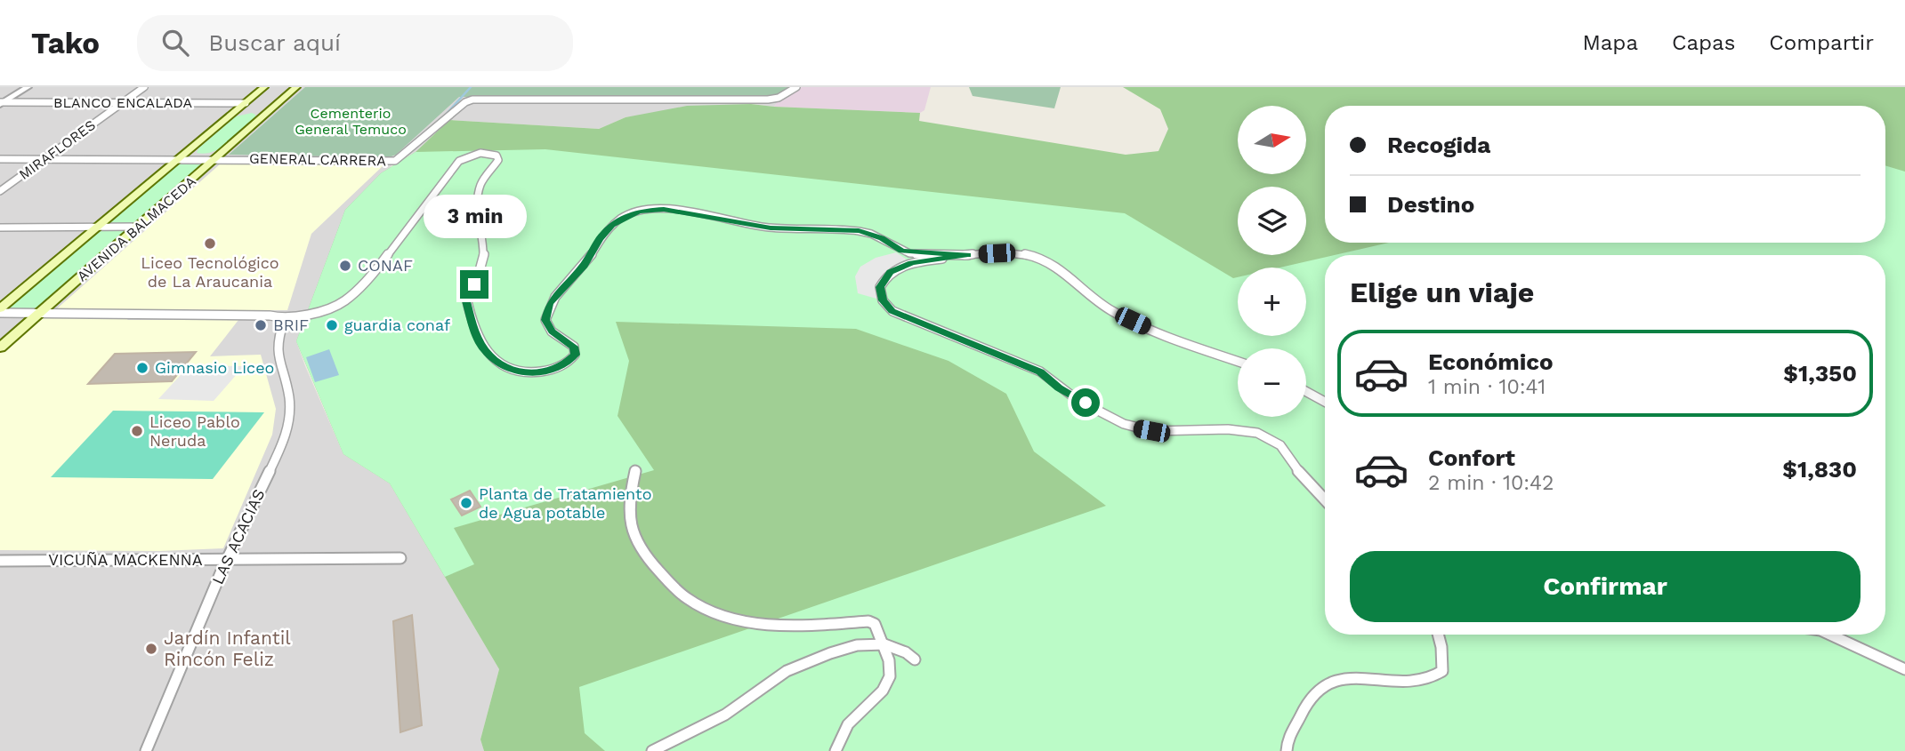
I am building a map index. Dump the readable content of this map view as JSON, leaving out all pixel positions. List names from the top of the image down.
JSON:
{
  "streets": {
    "main road": ["AVENIDA BALMACEDA"],
    "street": [
      "BLANCO ENCALADA",
      "MIRAFLORES",
      "GENERAL CARRERA",
      "LAS ACACIAS",
      "VICUÑA MACKENNA"
    ]
  },
  "crossings": [
    ["BLANCO ENCALADA", "MIRAFLORES"],
    ["BLANCO ENCALADA", "AVENIDA BALMACEDA"],
    ["MIRAFLORES", "GENERAL CARRERA"],
    ["GENERAL CARRERA", "AVENIDA BALMACEDA"],
    ["LAS ACACIAS", "VICUÑA MACKENNA"]
  ],
  "parks": ["Cementerio General Temuco"],
  "places": [
    "Liceo Tecnológico de La Araucania",
    "CONAF",
    "BRIF",
    "guardia conaf",
    "Gimnasio Liceo",
    "Liceo Pablo Neruda",
    "Planta de Tratamiento de Agua potable",
    "Jardín Infantil Rincón Feliz"
  ],
  "north": "right",
  "page": {
    "header": "Tako",
    "search": "Buscar aquí",
    "nav": ["Mapa", "Capas", "Compartir"],
    "map_buttons": ["+", "−"],
    "banner": ["Recogida", "Destino"],
    "bubble": "3 min",
    "heading": "Elige un viaje",
    "list": [
      {
        "name": "Económico",
        "note": "1 min · 10:41",
        "value": "$1,350"
      },
      {
        "name": "Confort",
        "note": "2 min · 10:42",
        "value": "$1,830"
      }
    ],
    "buttons": "Confirmar"
  }
}
